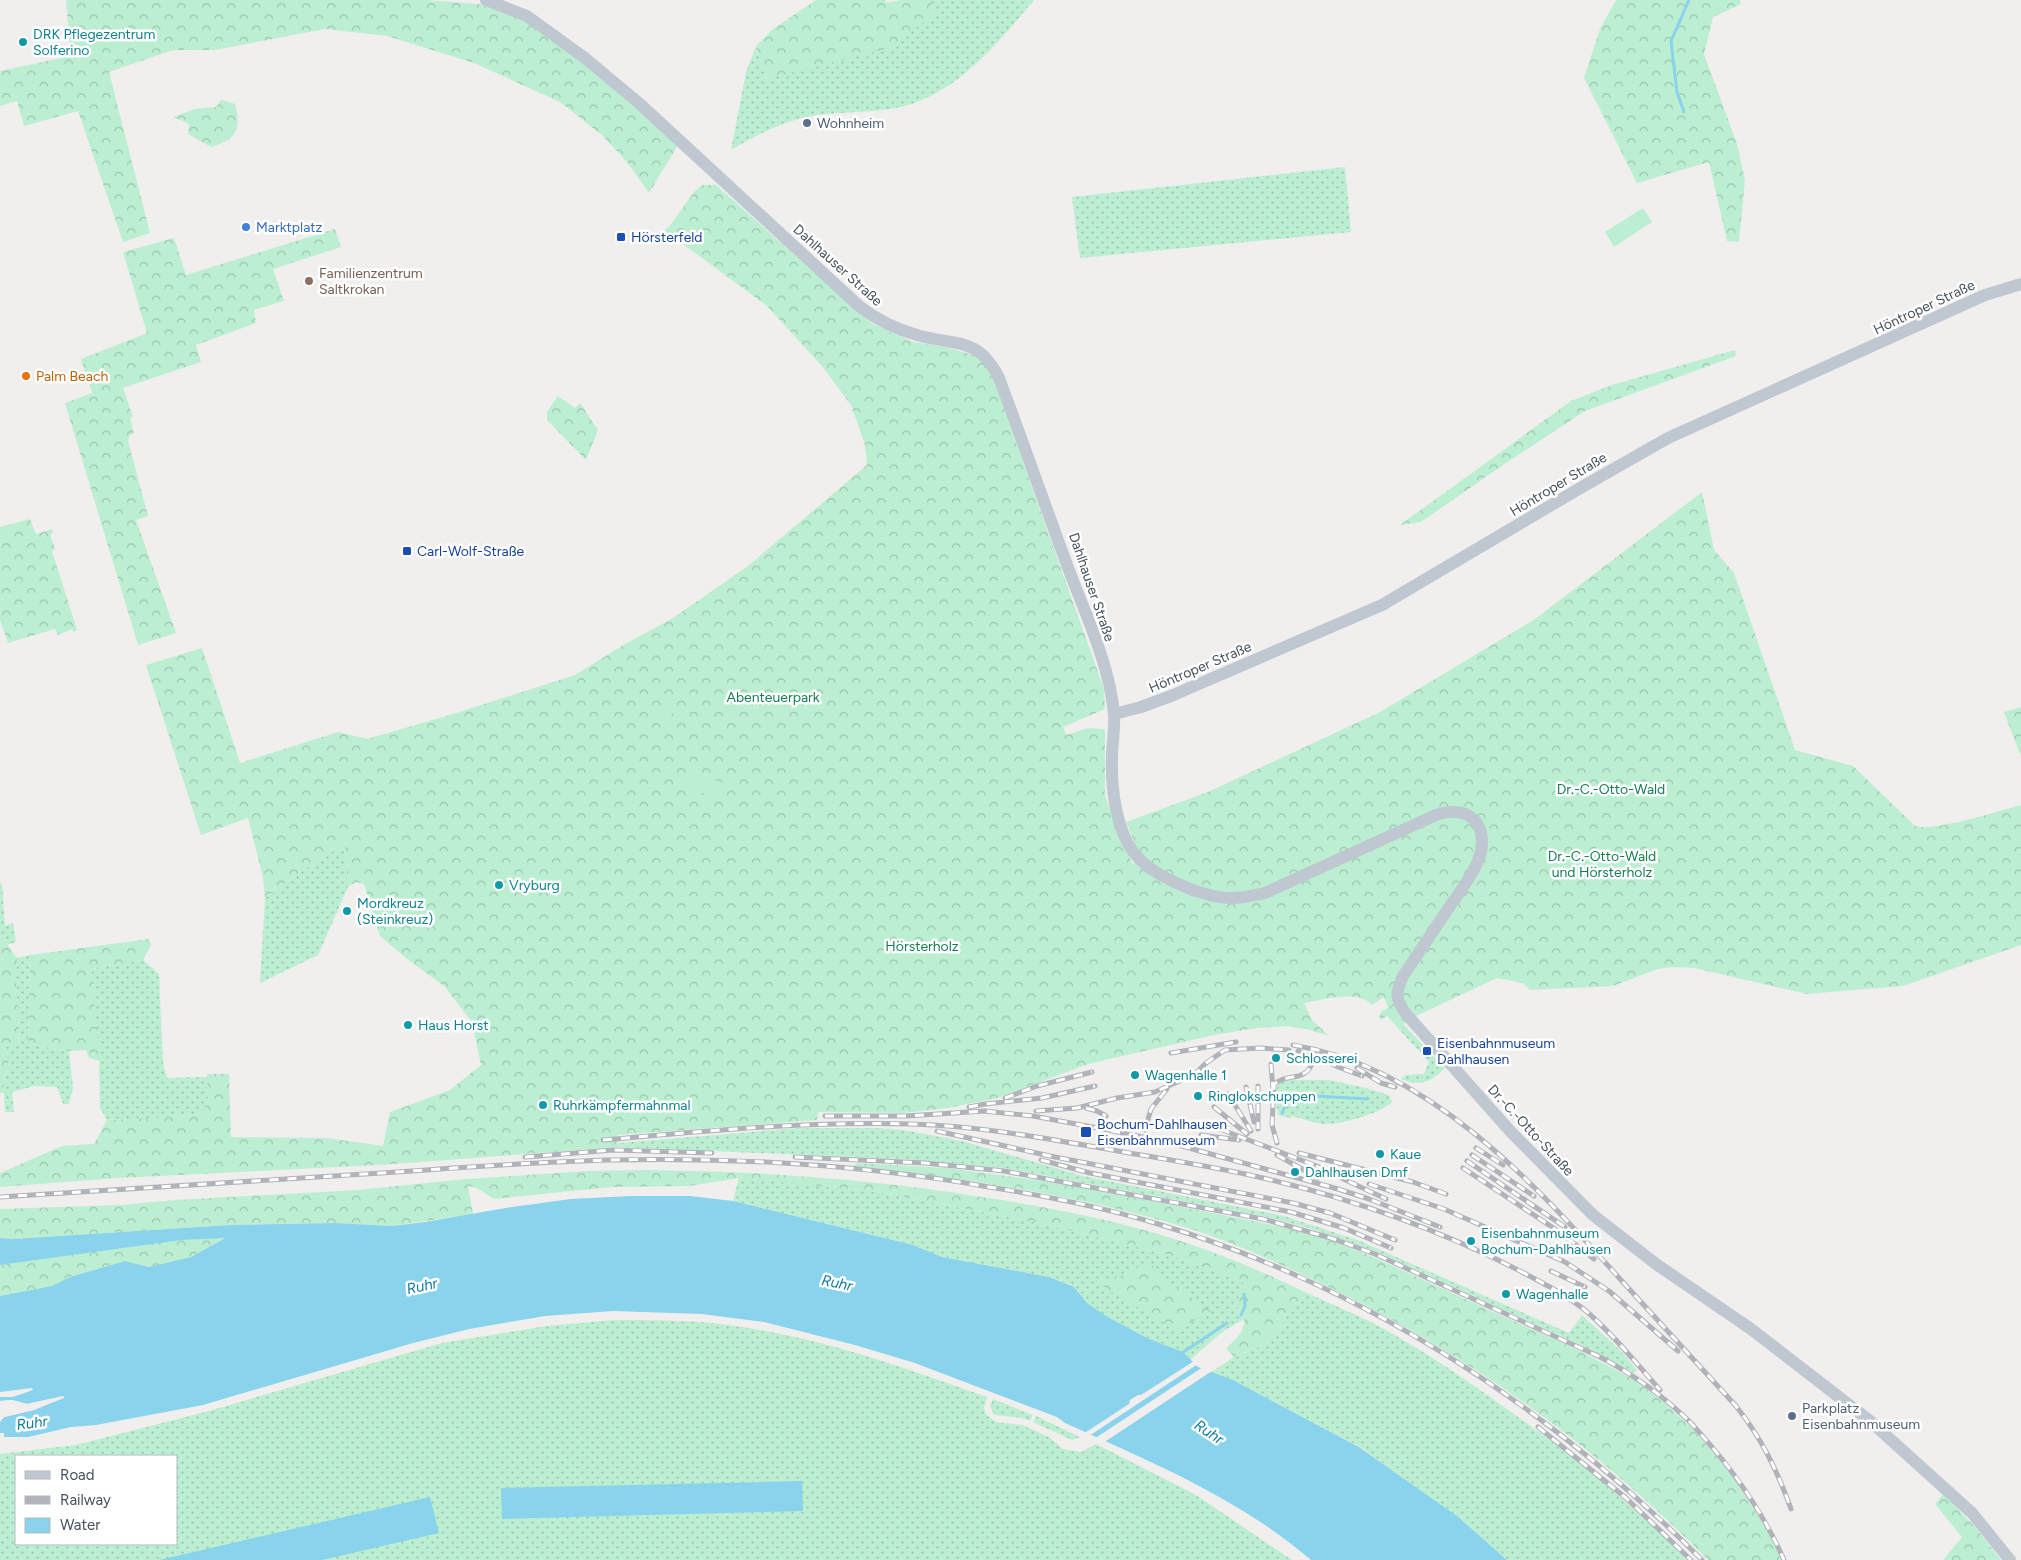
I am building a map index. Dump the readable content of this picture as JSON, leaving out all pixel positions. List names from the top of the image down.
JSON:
{
  "streets": {
    "street": ["Dahlhauser Straße", "Höntroper Straße", "Dr.-C.-Otto-Straße"]
  },
  "crossings": [
    ["Dahlhauser Straße", "Höntroper Straße"],
    ["Dahlhauser Straße", "Dr.-C.-Otto-Straße"]
  ],
  "water": ["Ruhr"],
  "parks": [
    "Abenteuerpark",
    "Dr.-C.-Otto-Wald",
    "Dr.-C.-Otto-Wald und Hörsterholz",
    "Hörsterholz"
  ],
  "places": {
    "other": [
      "DRK Pflegezentrum Solferino",
      "Wohnheim",
      "Marktplatz",
      "Familienzentrum Saltkrokan",
      "Palm Beach",
      "Vryburg",
      "Mordkreuz (Steinkreuz)",
      "Haus Horst",
      "Schlosserei",
      "Wagenhalle 1",
      "Ringlokschuppen",
      "Ruhrkämpfermahnmal",
      "Kaue",
      "Dahlhausen Dmf",
      "Eisenbahnmuseum Bochum-Dahlhausen",
      "Wagenhalle",
      "Parkplatz Eisenbahnmuseum"
    ],
    "transit": [
      "Hörsterfeld",
      "Carl-Wolf-Straße",
      "Eisenbahnmuseum Dahlhausen",
      "Bochum-Dahlhausen Eisenbahnmuseum"
    ]
  },
  "legend": ["Road", "Railway", "Water"]
}
